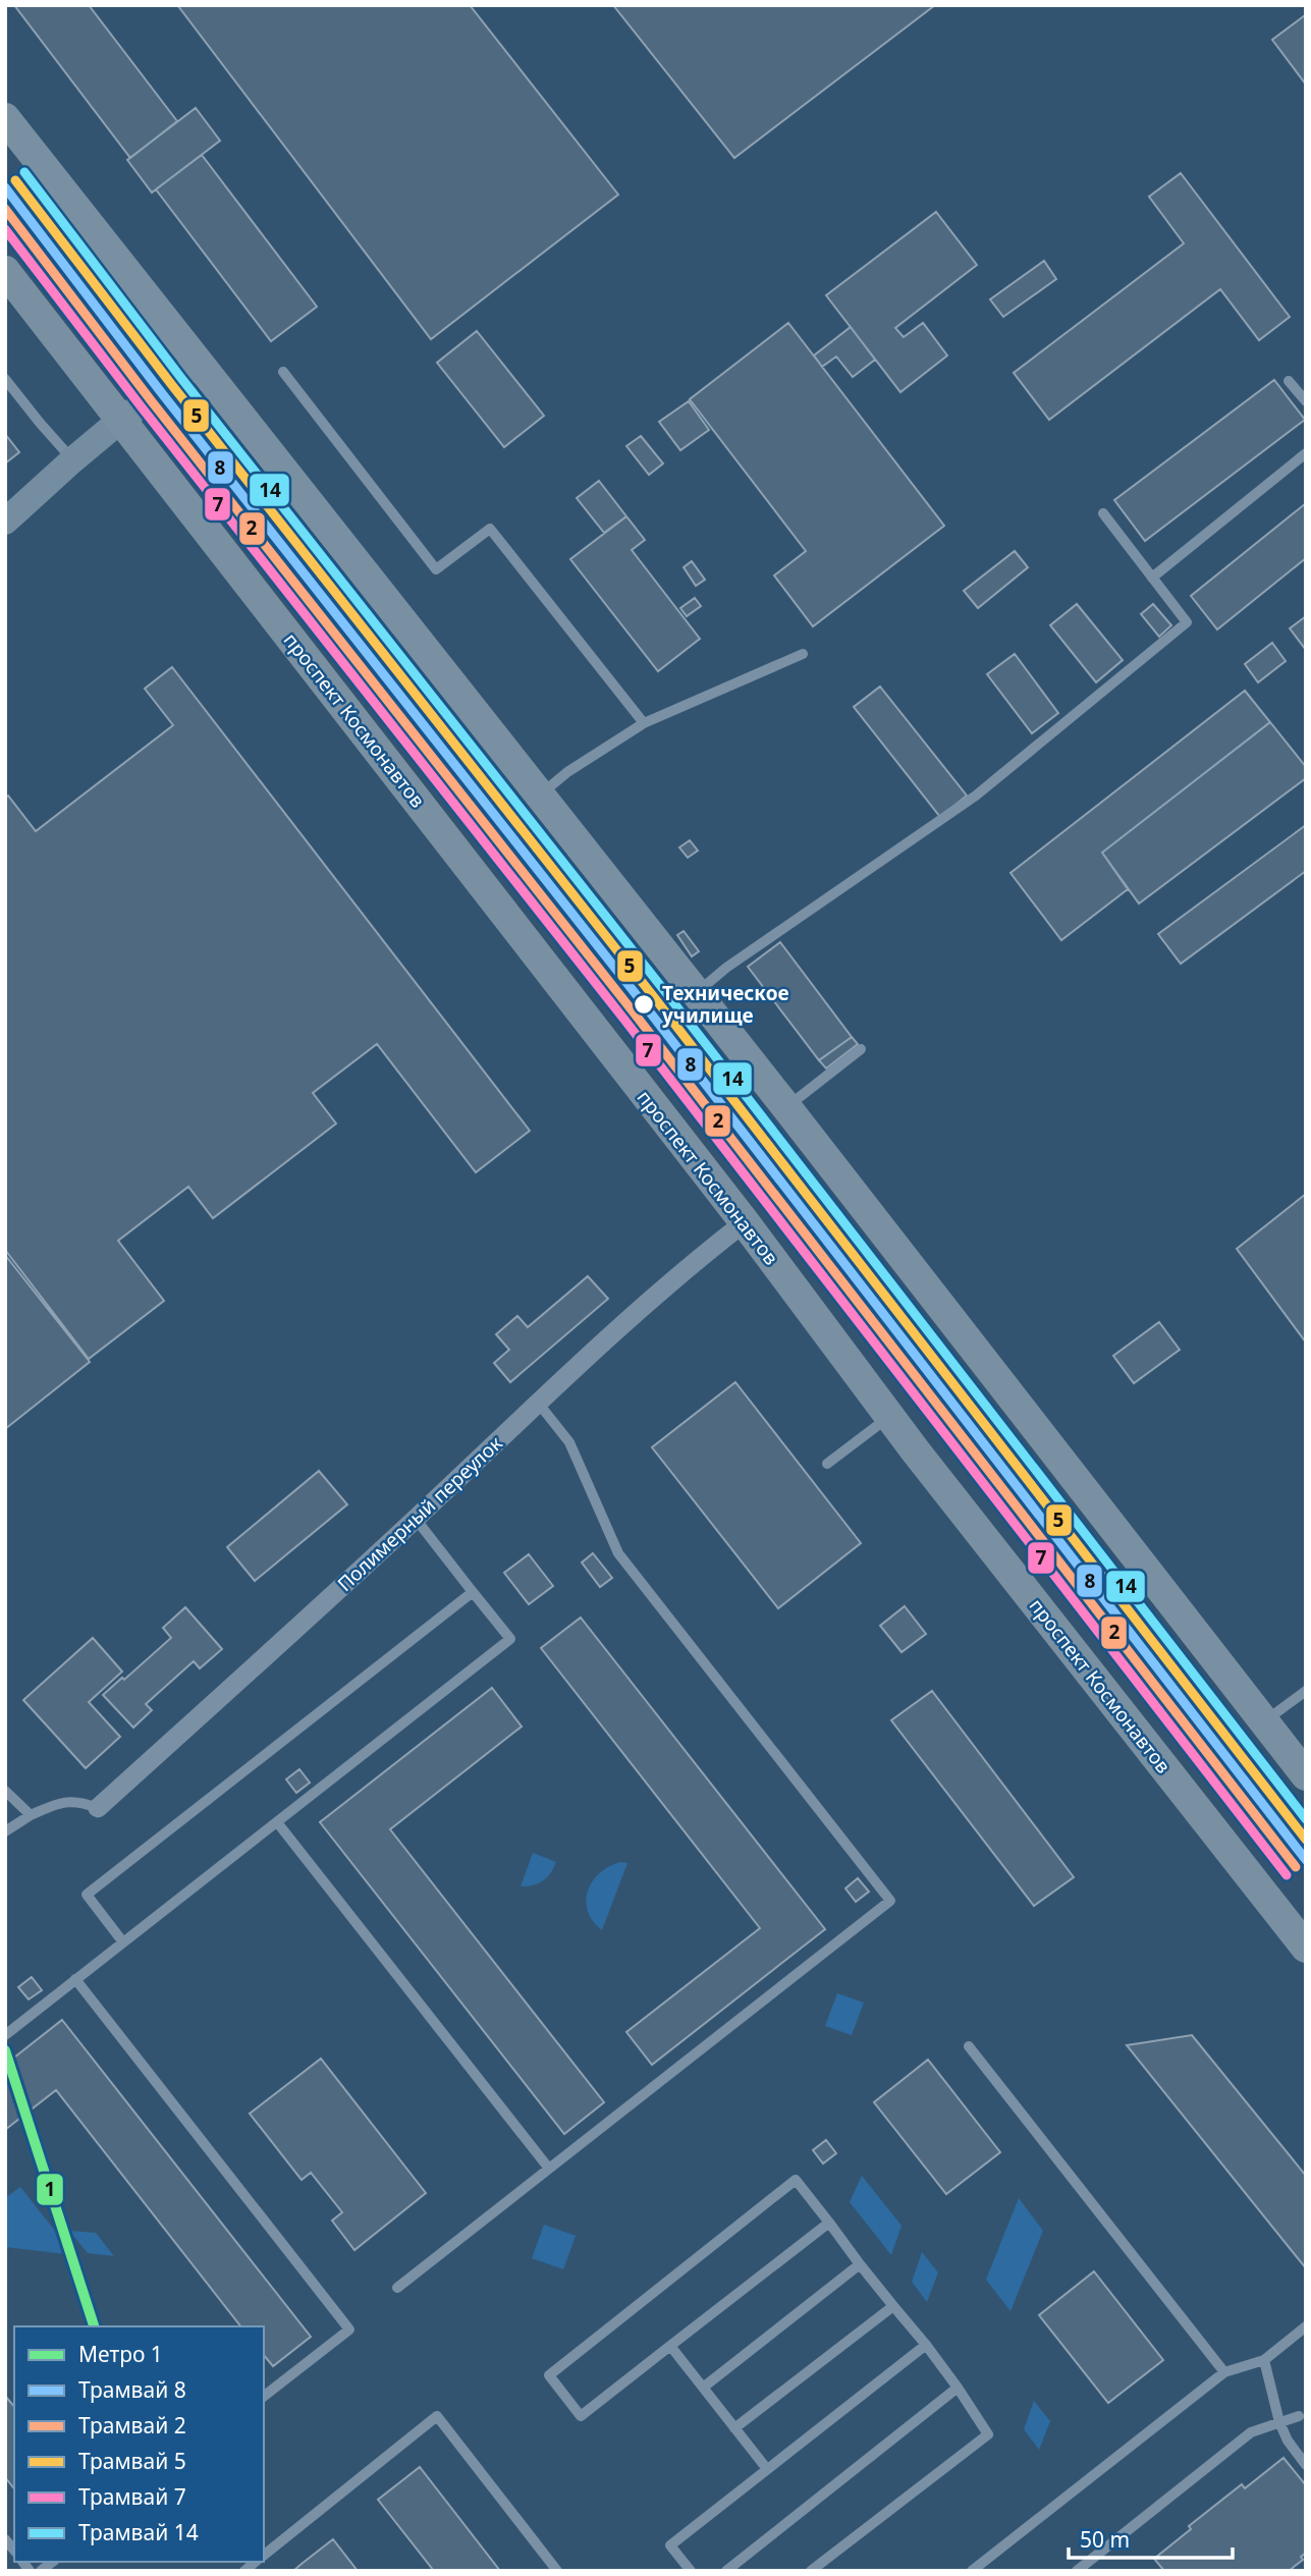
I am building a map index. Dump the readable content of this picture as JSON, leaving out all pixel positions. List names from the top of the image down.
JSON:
{
  "streets": {
    "main road": ["проспект Космонавтов"],
    "street": ["Полимерный переулок"]
  },
  "crossings": [
    ["проспект Космонавтов", "Полимерный переулок"]
  ],
  "places": ["Техническое училище"],
  "lines": [
    "tram line 14",
    "tram line 5",
    "tram line 8",
    "tram line 2",
    "tram line 7",
    "metro line 1"
  ],
  "legend": [
    "Метро 1",
    "Трамвай 8",
    "Трамвай 2",
    "Трамвай 5",
    "Трамвай 7",
    "Трамвай 14"
  ],
  "scale_bar": "50 m"
}
